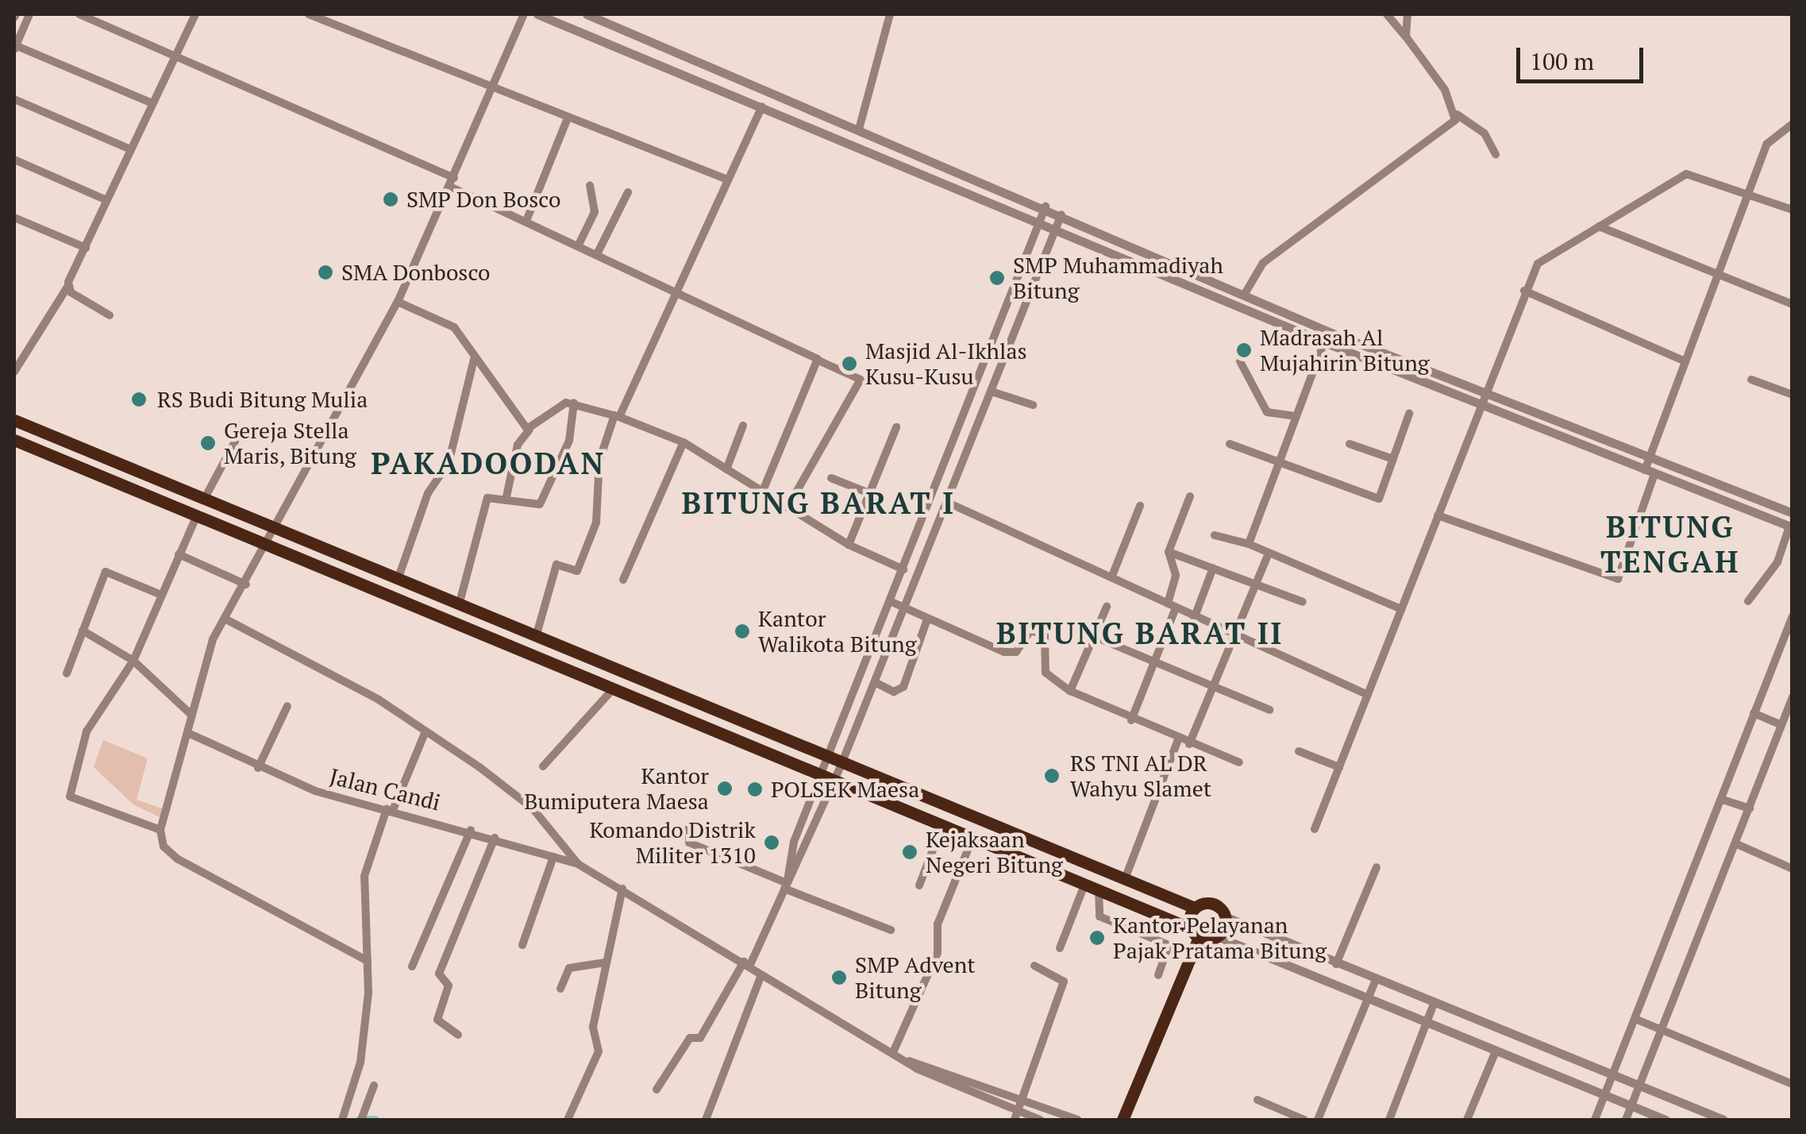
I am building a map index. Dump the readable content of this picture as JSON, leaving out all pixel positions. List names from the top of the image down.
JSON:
{
  "streets": {
    "street": ["Jalan Candi"]
  },
  "districts": [
    "PAKADOODAN",
    "BITUNG BARAT I",
    "BITUNG TENGAH",
    "BITUNG BARAT II"
  ],
  "places": [
    "SMP Don Bosco",
    "SMA Donbosco",
    "SMP Muhammadiyah Bitung",
    "Madrasah Al Mujahirin Bitung",
    "Masjid Al-Ikhlas Kusu-Kusu",
    "RS Budi Bitung Mulia",
    "Gereja Stella Maris, Bitung",
    "Kantor Walikota Bitung",
    "RS TNI AL DR Wahyu Slamet",
    "Kantor Bumiputera Maesa",
    "POLSEK Maesa",
    "Komando Distrik Militer 1310",
    "Kejaksaan Negeri Bitung",
    "Kantor Pelayanan Pajak Pratama Bitung",
    "SMP Advent Bitung"
  ],
  "scale_bar": "100 m"
}
